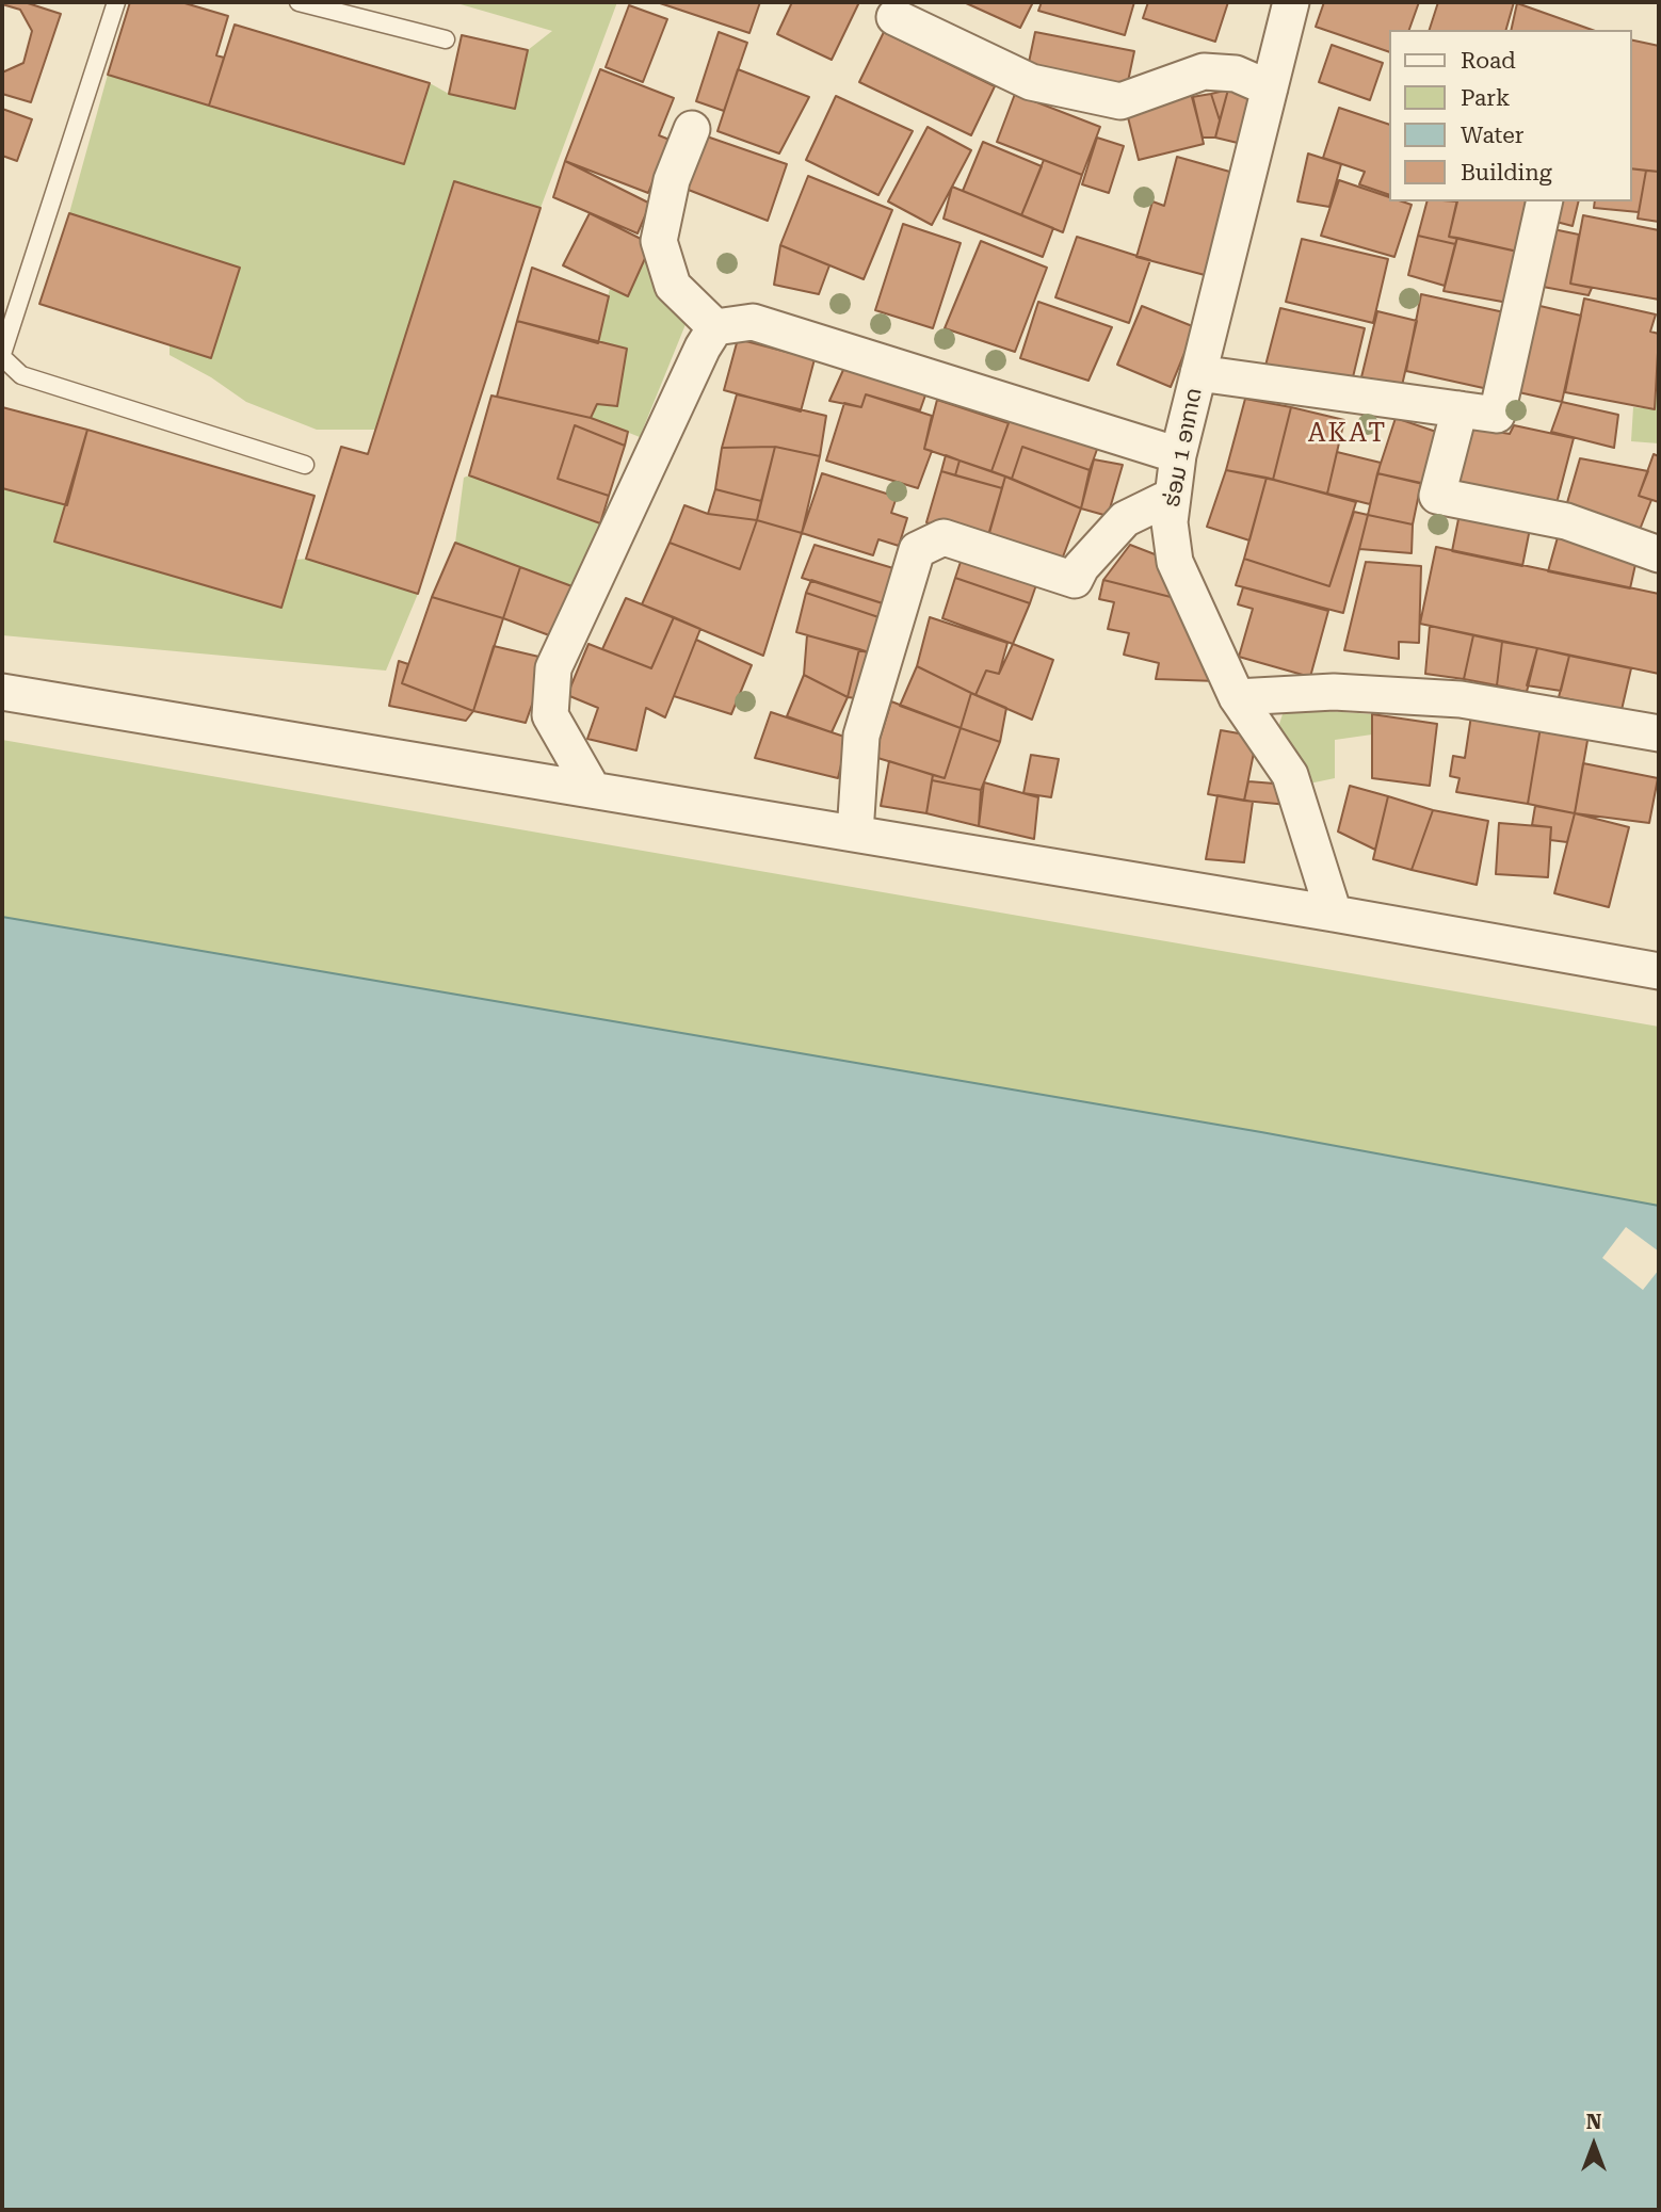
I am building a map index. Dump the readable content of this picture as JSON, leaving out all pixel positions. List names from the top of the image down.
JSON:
{
  "streets": {
    "street": ["ຮ່ອມ 1 ອາກາດ"]
  },
  "districts": ["AKAT"],
  "legend": [
    "Road",
    "Park",
    "Water",
    "Building"
  ],
  "north": "top"
}
